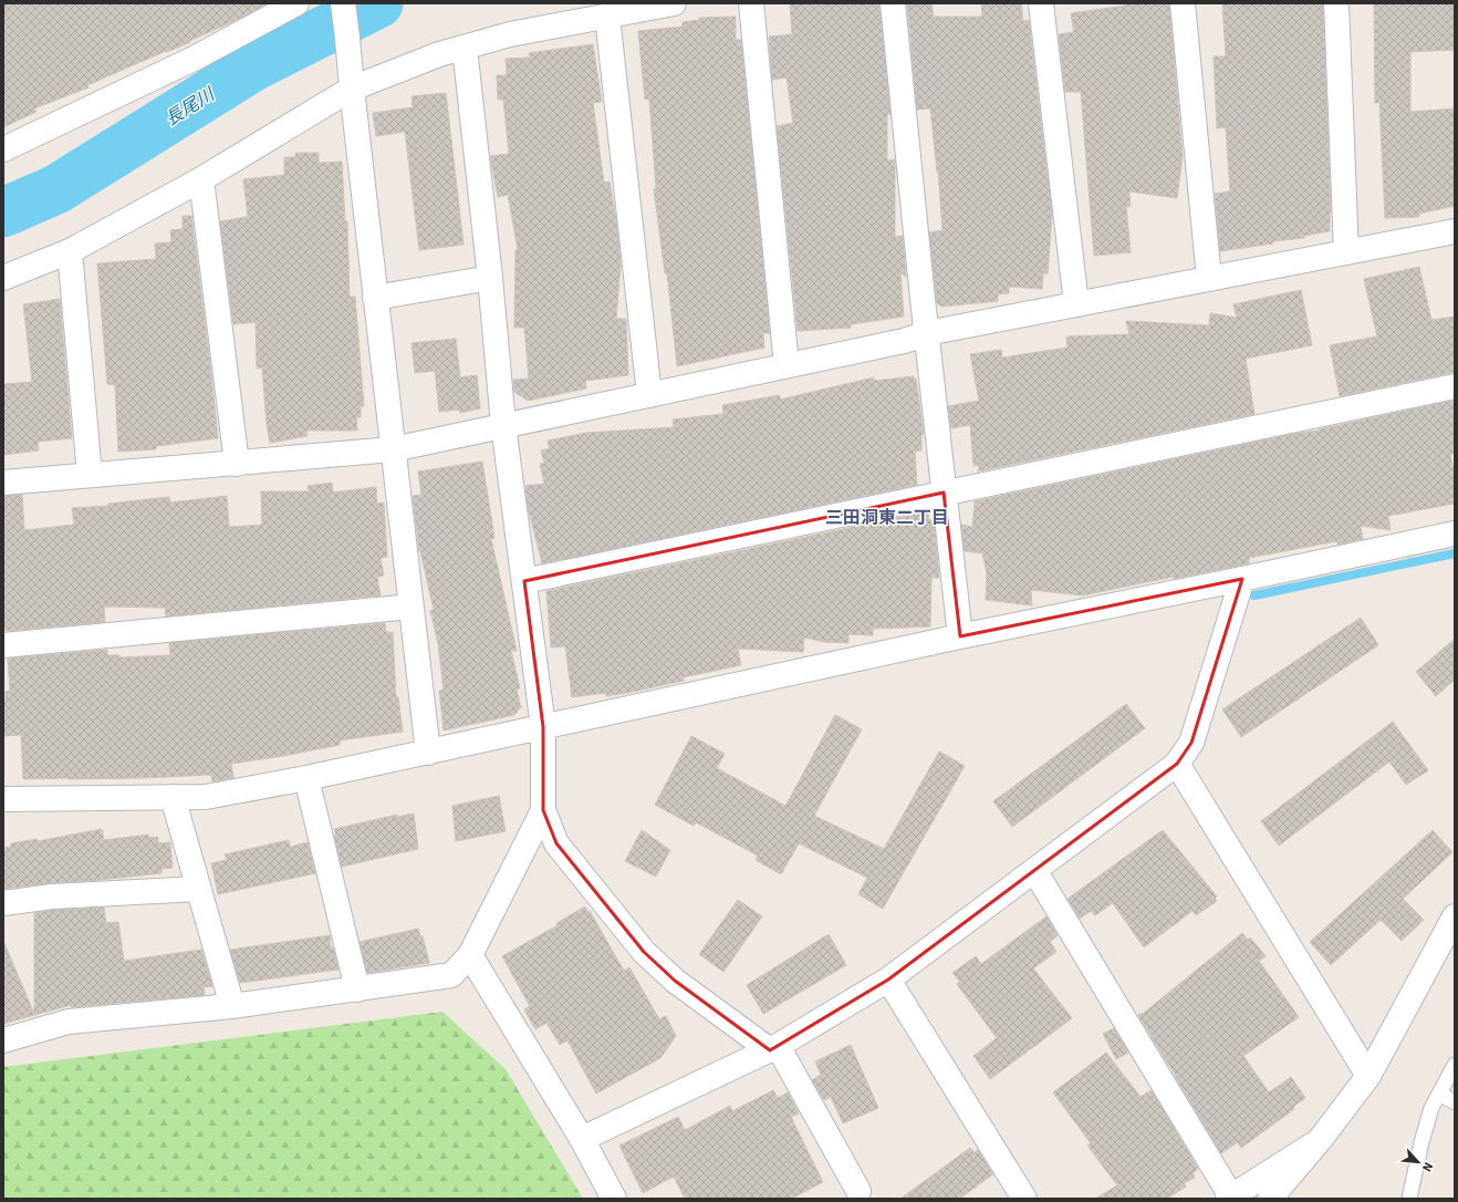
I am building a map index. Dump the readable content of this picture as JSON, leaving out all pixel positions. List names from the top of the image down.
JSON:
{
  "districts": ["三田洞東二丁目"],
  "water": ["長尾川"],
  "north": "bottom right"
}
